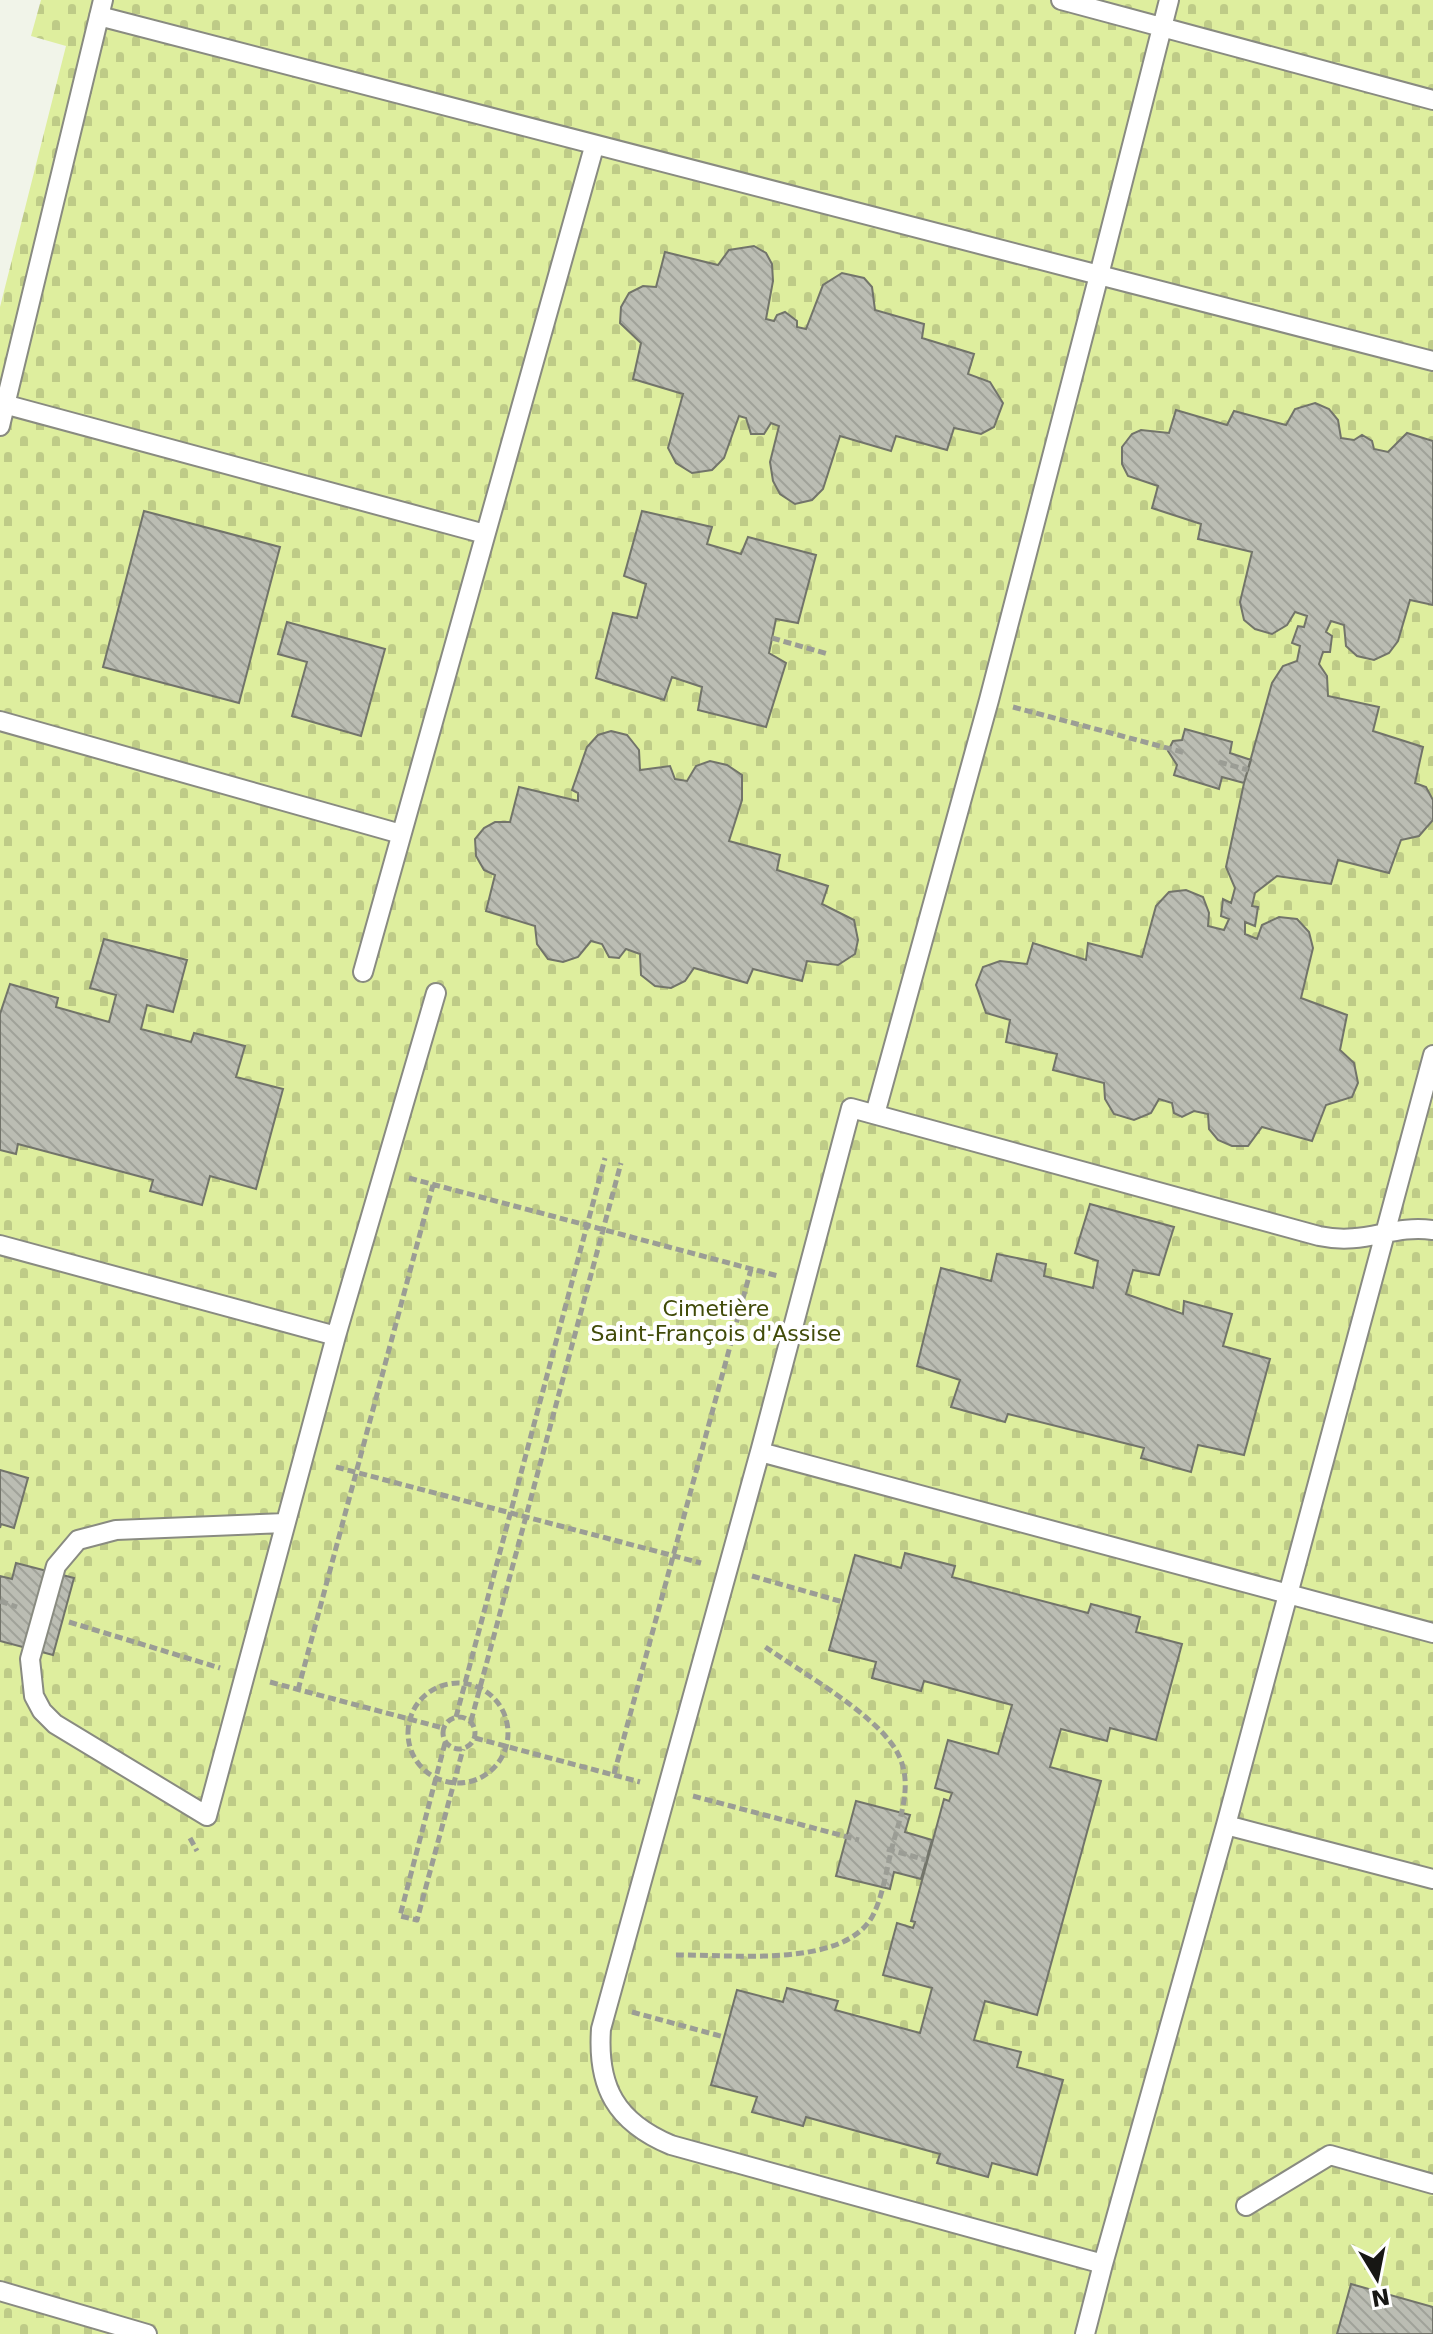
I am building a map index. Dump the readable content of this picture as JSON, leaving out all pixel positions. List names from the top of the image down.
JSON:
{
  "parks": ["Cimetière Saint-François d'Assise"],
  "north": "bottom"
}
